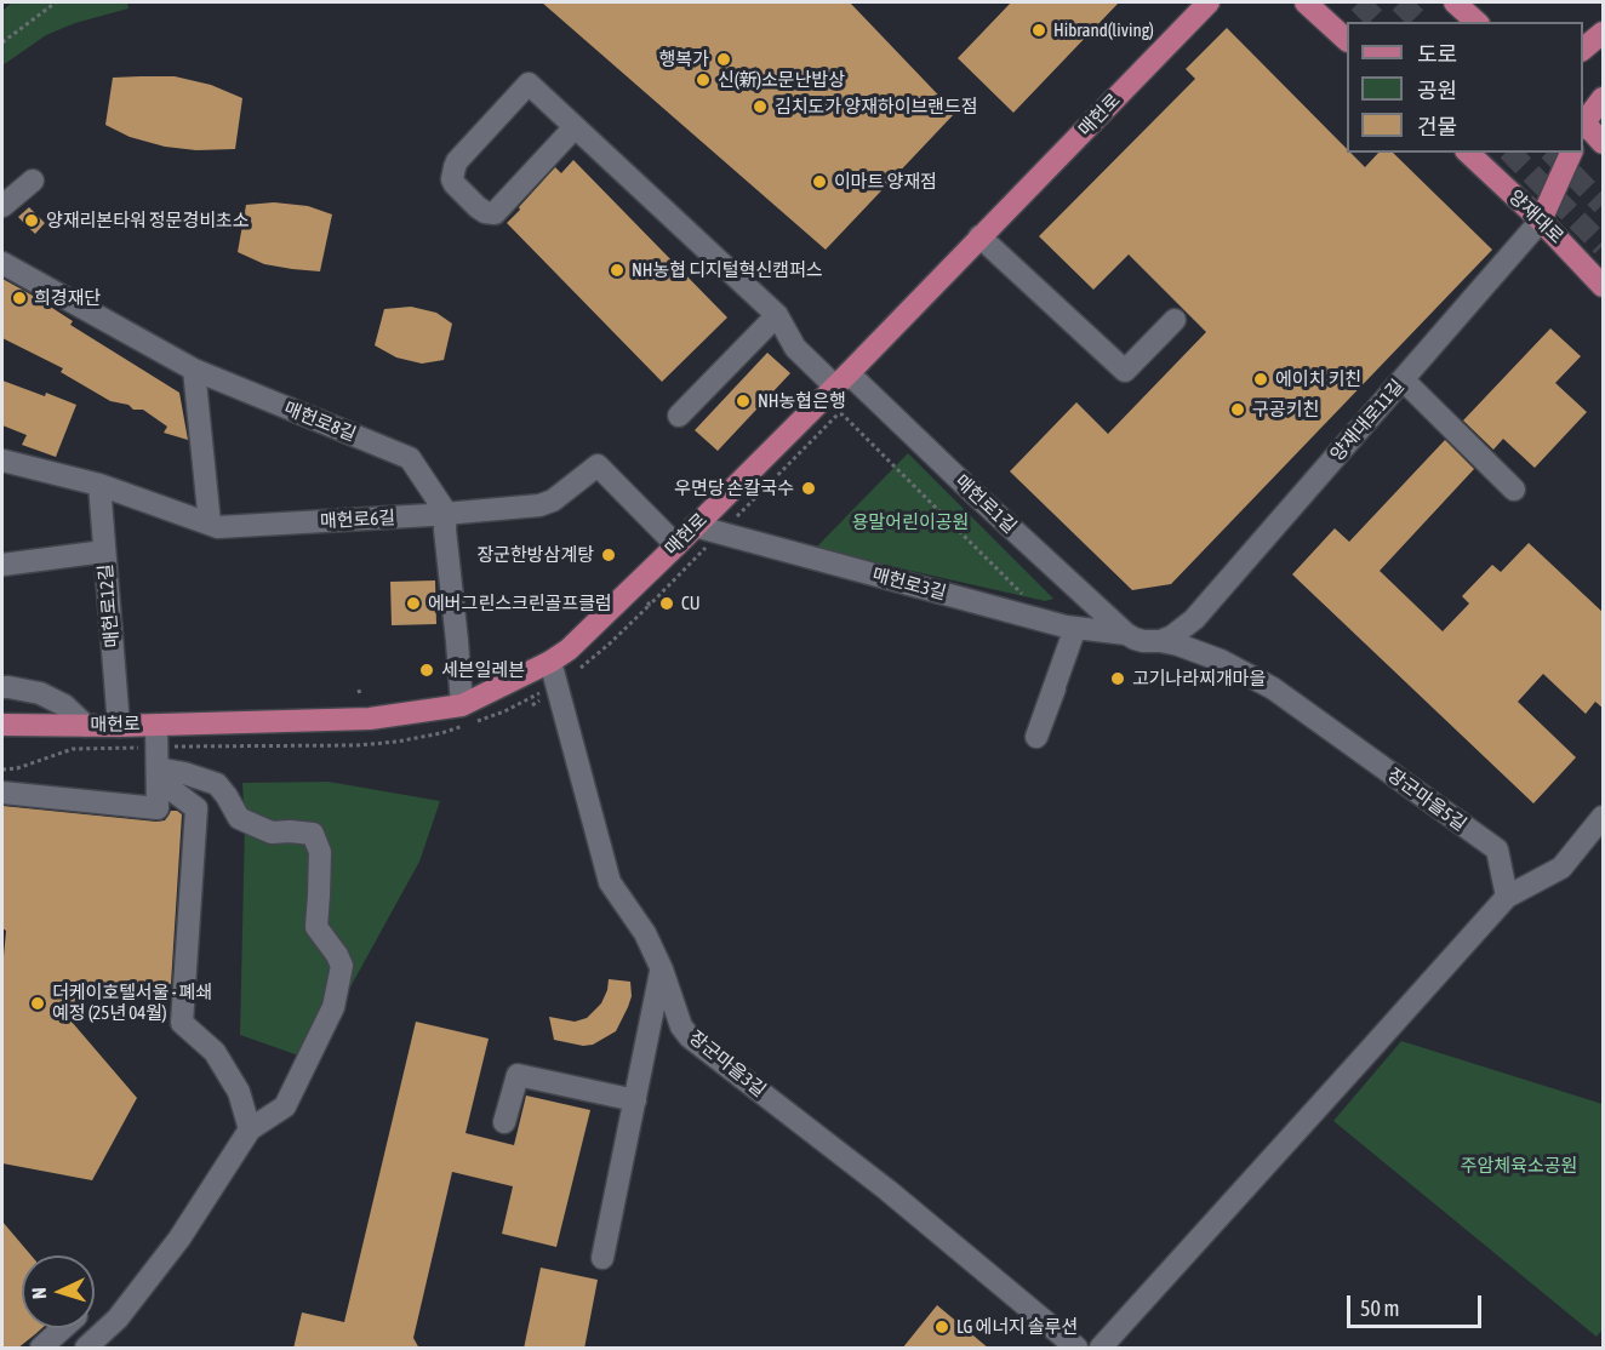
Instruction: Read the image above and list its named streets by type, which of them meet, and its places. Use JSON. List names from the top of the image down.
{
  "streets": {
    "main road": ["매헌로", "양재대로", "양재대로11길"],
    "street": [
      "매헌로8길",
      "매헌로1길",
      "매헌로6길",
      "매헌로3길",
      "매헌로12길",
      "장군마을5길",
      "장군마을3길"
    ]
  },
  "crossings": [
    ["매헌로", "매헌로1길"],
    ["매헌로", "매헌로6길"],
    ["매헌로", "매헌로3길"],
    ["매헌로", "매헌로12길"],
    ["매헌로", "장군마을3길"],
    ["양재대로", "양재대로11길"],
    ["양재대로11길", "장군마을5길"],
    ["매헌로8길", "매헌로6길"],
    ["매헌로1길", "매헌로3길"],
    ["매헌로6길", "매헌로12길"]
  ],
  "parks": ["용말어린이공원", "주암체육소공원"],
  "places": [
    "Hibrand(living)",
    "행복가",
    "신(新)소문난밥상",
    "김치도가 양재하이브랜드점",
    "이마트 양재점",
    "양재리본타워 정문경비초소",
    "NH농협 디지털혁신캠퍼스",
    "희경재단",
    "에이치 키친",
    "NH농협은행",
    "구공키친",
    "우면당 손칼국수",
    "장군한방삼계탕",
    "에버그린스크린골프클럼",
    "CU",
    "세븐일레븐",
    "고기나라찌개마을",
    "더케이호텔서울 - 폐쇄 예정 (25년 04월)",
    "LG 에너지 솔루션"
  ],
  "legend": ["도로", "공원", "건물"],
  "scale_bar": "50 m",
  "north": "left"
}
